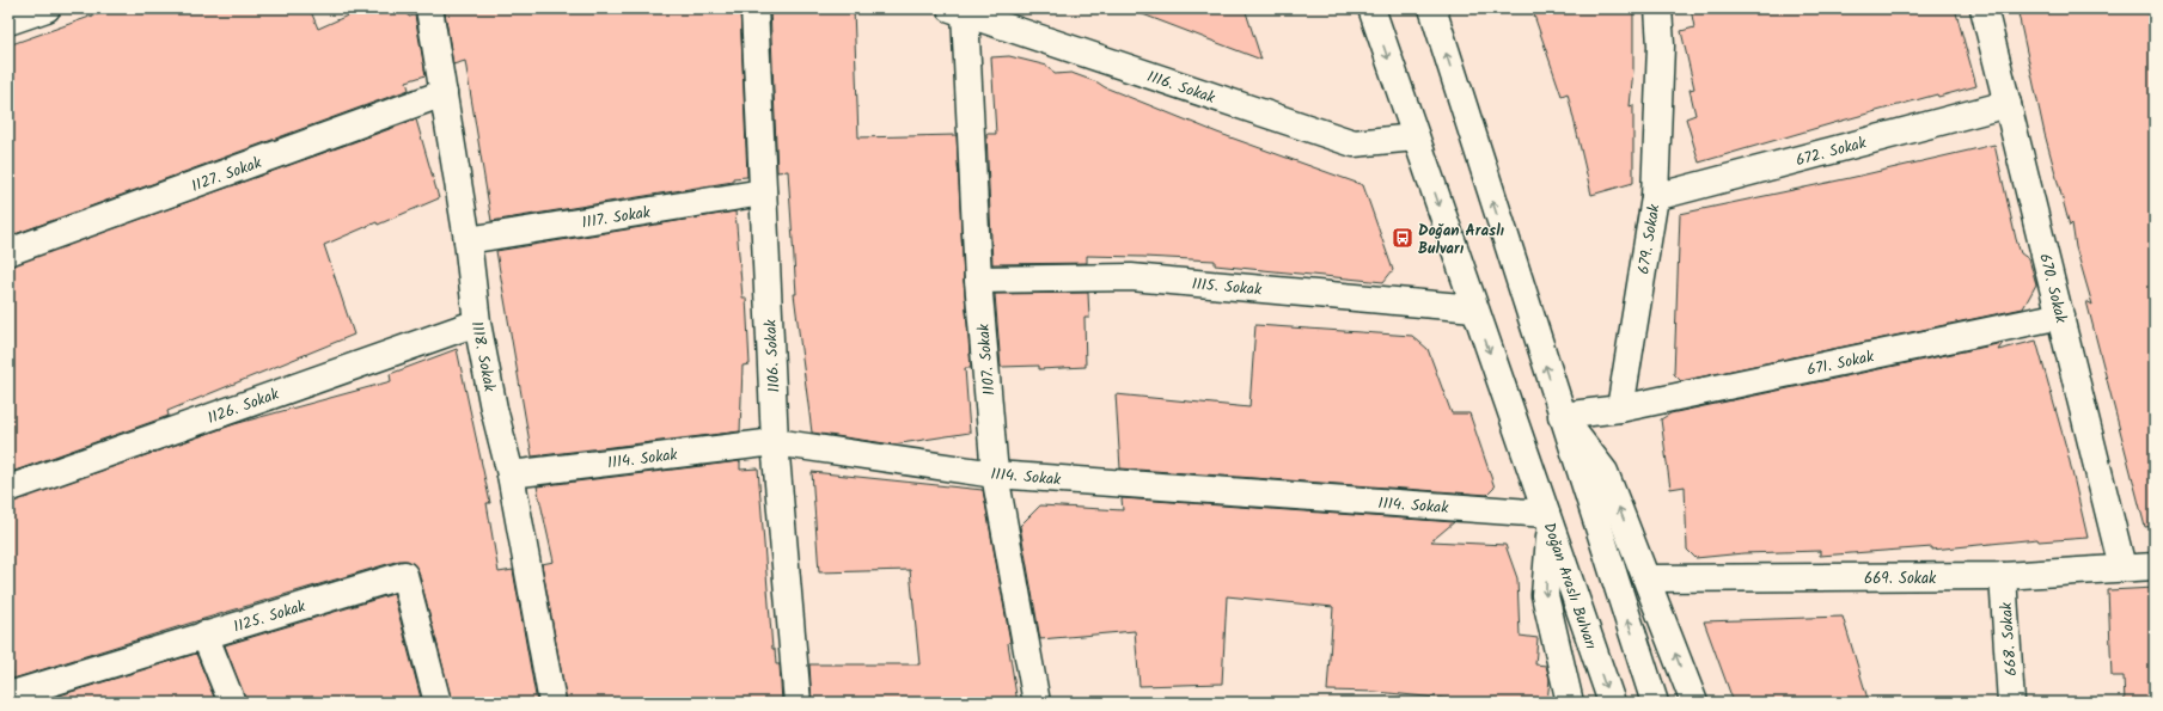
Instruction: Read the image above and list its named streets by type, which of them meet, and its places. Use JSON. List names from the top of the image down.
{
  "streets": {
    "street": [
      "1116. Sokak",
      "672. Sokak",
      "1127. Sokak",
      "1117. Sokak",
      "679. Sokak",
      "1115. Sokak",
      "670. Sokak",
      "1118. Sokak",
      "1106. Sokak",
      "1107. Sokak",
      "671. Sokak",
      "1126. Sokak",
      "1114. Sokak",
      "669. Sokak",
      "Doğan Araslı Bulvarı",
      "1125. Sokak",
      "668. Sokak"
    ]
  },
  "crossings": [
    ["1116. Sokak", "1107. Sokak"],
    ["1116. Sokak", "Doğan Araslı Bulvarı"],
    ["672. Sokak", "679. Sokak"],
    ["672. Sokak", "670. Sokak"],
    ["1127. Sokak", "1118. Sokak"],
    ["1117. Sokak", "1118. Sokak"],
    ["1117. Sokak", "1106. Sokak"],
    ["679. Sokak", "671. Sokak"],
    ["1115. Sokak", "1107. Sokak"],
    ["1115. Sokak", "Doğan Araslı Bulvarı"],
    ["670. Sokak", "671. Sokak"],
    ["670. Sokak", "669. Sokak"],
    ["1118. Sokak", "1126. Sokak"],
    ["1118. Sokak", "1114. Sokak"],
    ["1106. Sokak", "1114. Sokak"],
    ["1107. Sokak", "1114. Sokak"],
    ["1114. Sokak", "Doğan Araslı Bulvarı"],
    ["669. Sokak", "668. Sokak"]
  ],
  "places": {
    "bus stop": ["Doğan Araslı Bulvarı"]
  }
}
